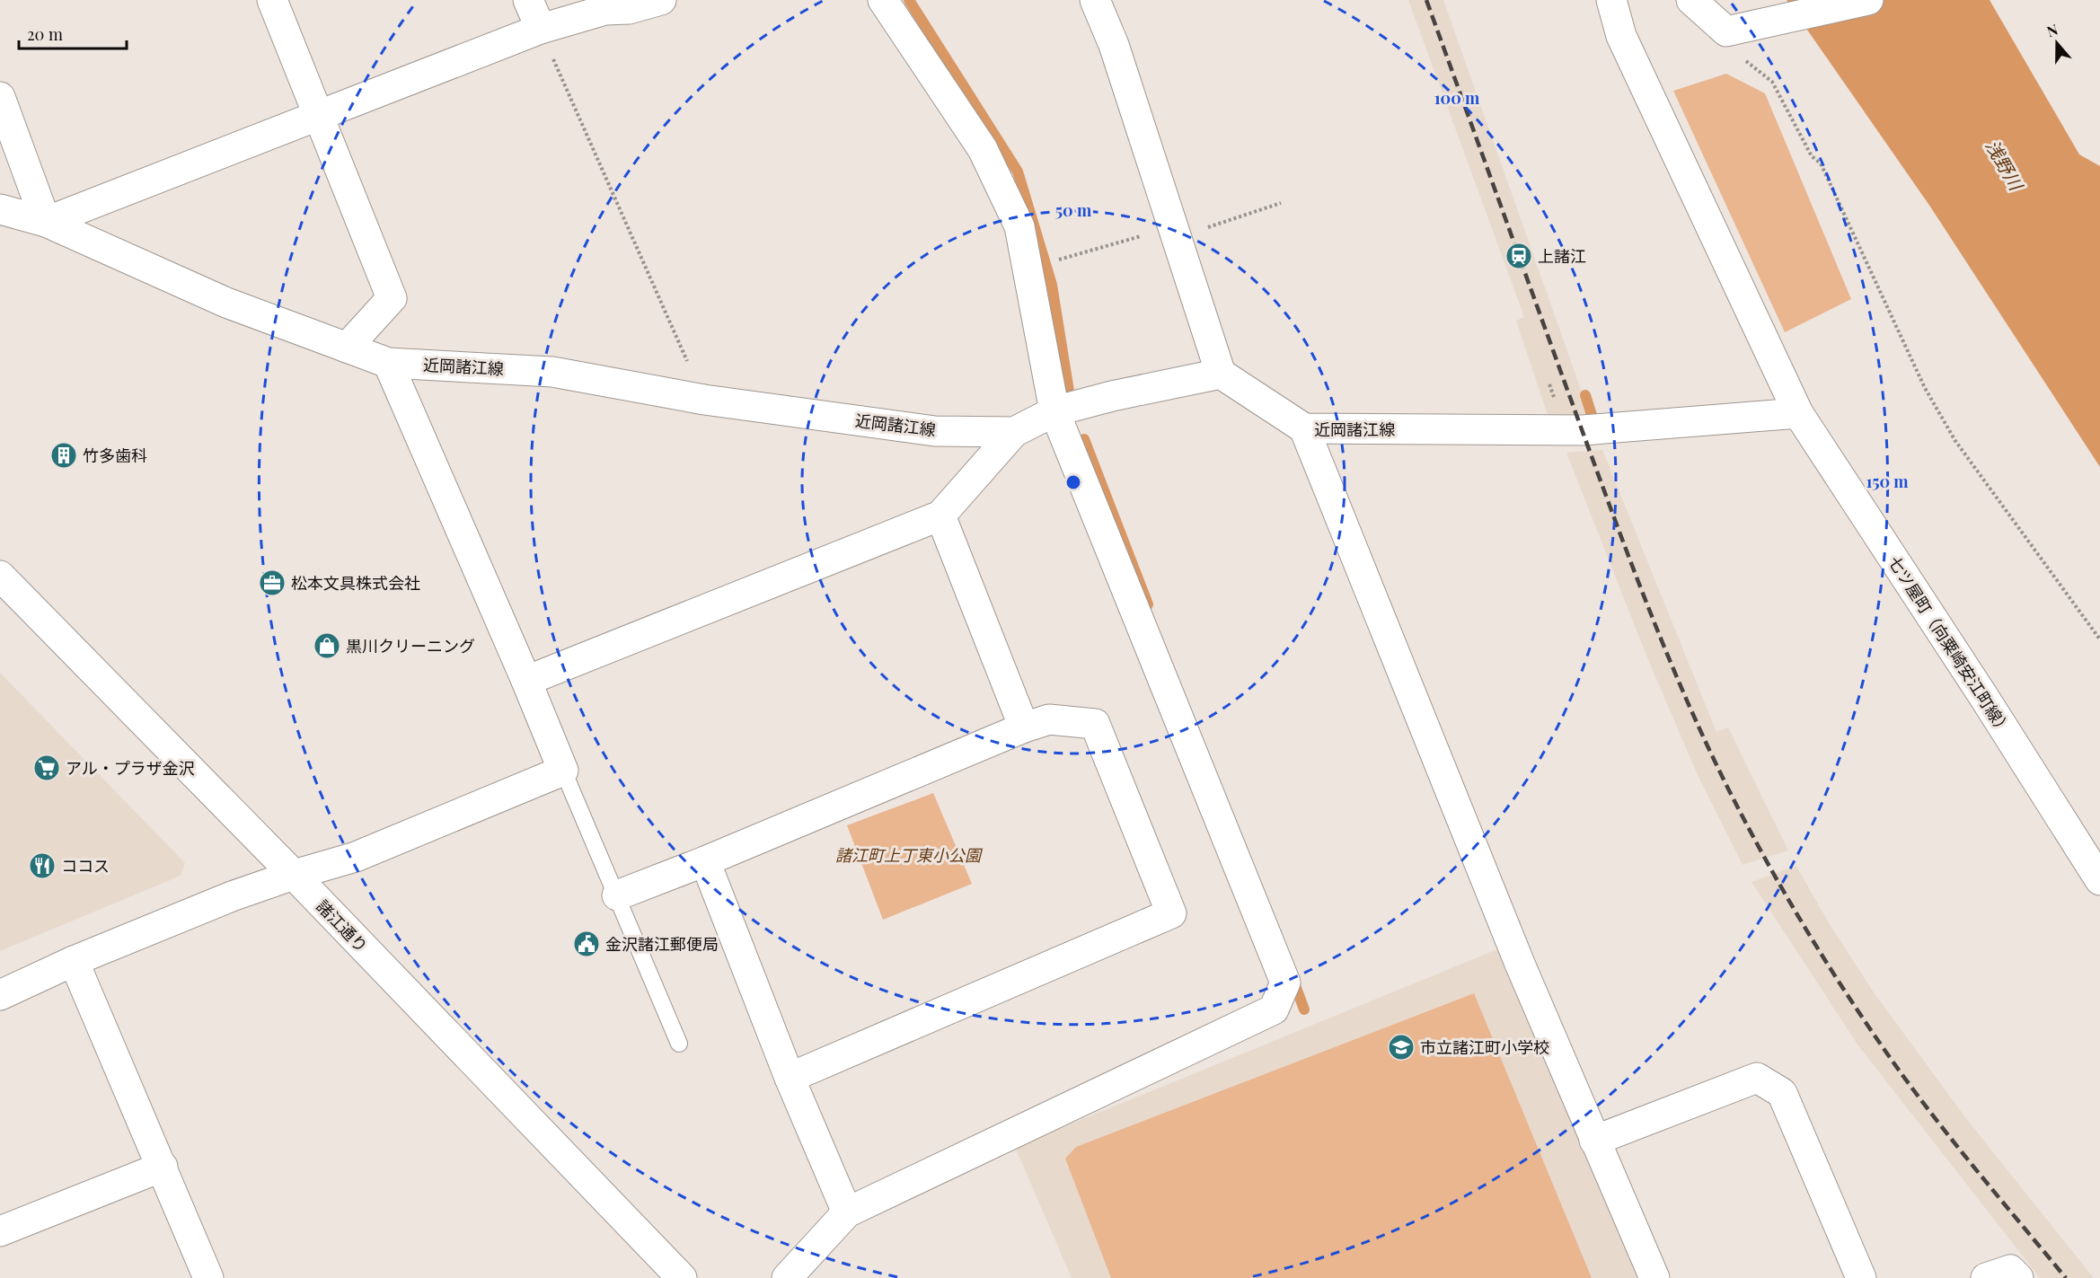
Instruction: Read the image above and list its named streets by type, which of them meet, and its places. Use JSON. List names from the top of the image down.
{
  "streets": {
    "street": ["近岡諸江線", "七ツ屋町（向粟崎安江町線）", "諸江通り"]
  },
  "crossings": [
    ["近岡諸江線", "七ツ屋町（向粟崎安江町線）"]
  ],
  "water": ["浅野川"],
  "parks": ["諸江町上丁東小公園"],
  "places": {
    "station": ["上諸江"],
    "building": ["竹多歯科"],
    "office": ["松本文具株式会社"],
    "shop": ["黒川クリーニング"],
    "supermarket": ["アル・プラザ金沢"],
    "restaurant": ["ココス"],
    "public building": ["金沢諸江郵便局"],
    "school or university": ["市立諸江町小学校"]
  },
  "scale_bar": "20 m",
  "north": "top",
  "rings": ["100 m", "50 m", "150 m"]
}
